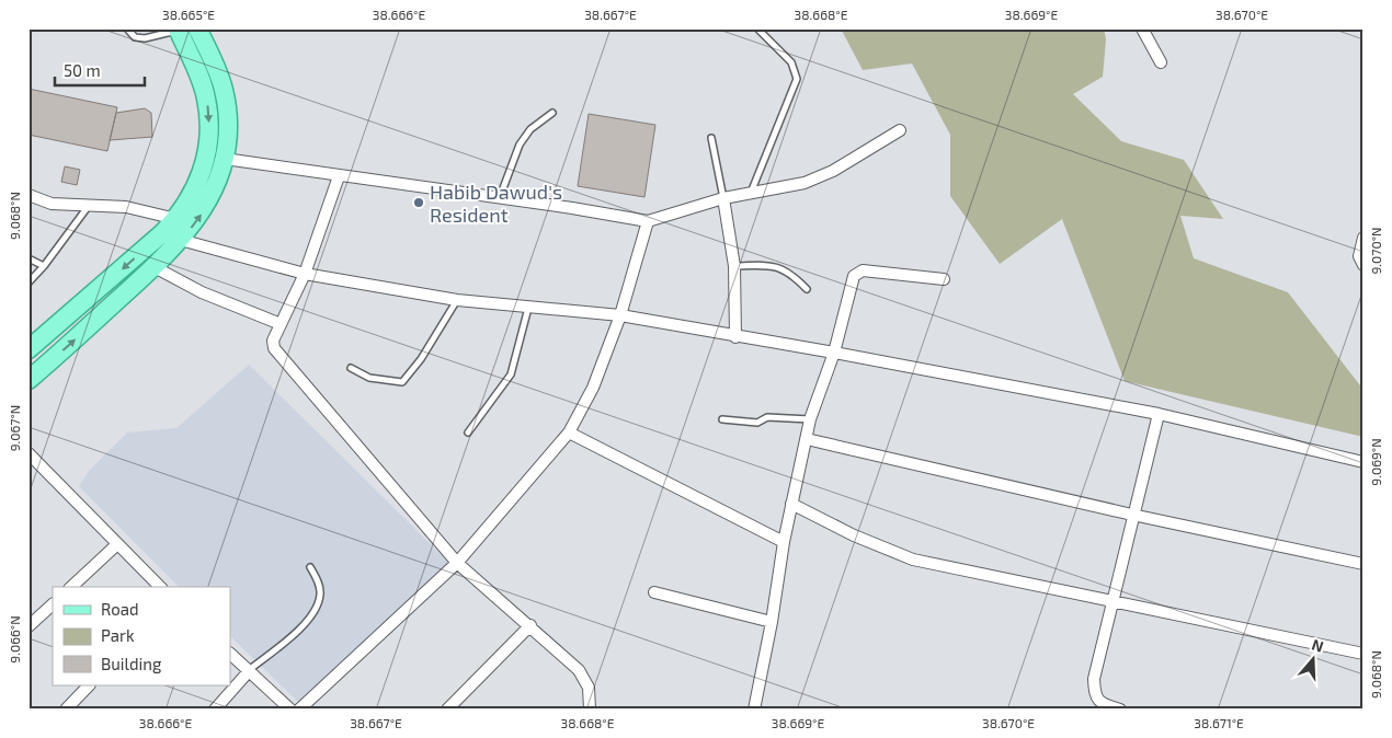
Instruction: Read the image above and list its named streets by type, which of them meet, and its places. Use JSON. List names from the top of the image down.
{
  "places": ["Habib Dawud's Resident"],
  "legend": ["Road", "Park", "Building"],
  "scale_bar": "50 m",
  "north": "top",
  "coordinates": [
    "38.665°E",
    "38.666°E",
    "38.667°E",
    "38.668°E",
    "38.669°E",
    "38.670°E",
    "9.068°N",
    "9.070°N",
    "9.067°N",
    "9.069°N",
    "9.066°N",
    "38.671°E"
  ]
}
